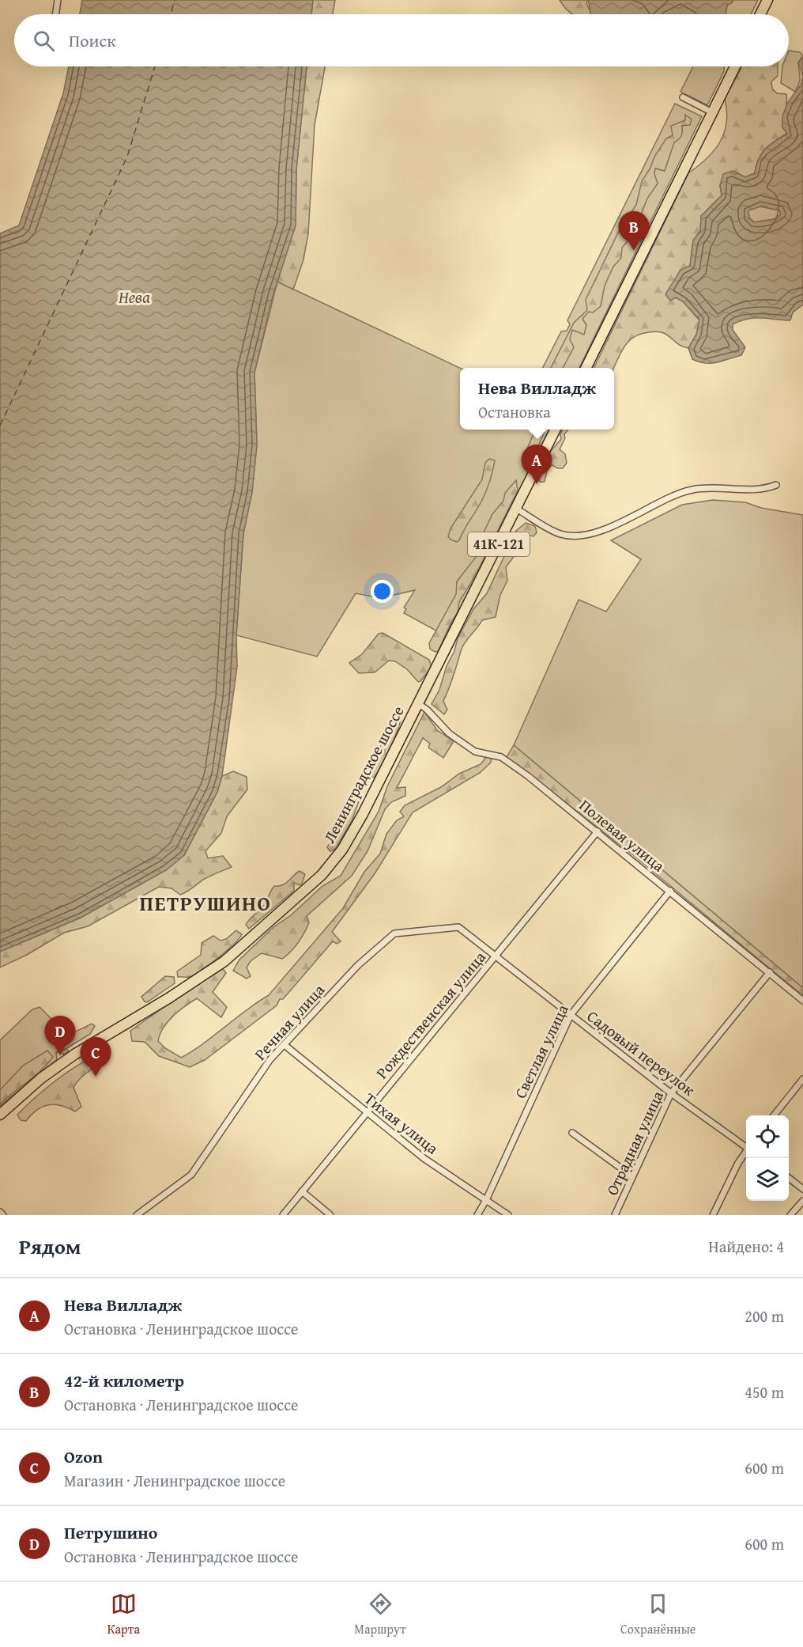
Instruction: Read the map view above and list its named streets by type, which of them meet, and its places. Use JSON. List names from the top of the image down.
{
  "streets": {
    "main road": ["41К-121", "Ленинградское шоссе"],
    "street": [
      "Полевая улица",
      "Рождественская улица",
      "Речная улица",
      "Светлая улица",
      "Садовый переулок",
      "Тихая улица",
      "Отрадная улица"
    ]
  },
  "crossings": [
    ["Ленинградское шоссе", "Полевая улица"],
    ["Полевая улица", "Рождественская улица"],
    ["Полевая улица", "Светлая улица"],
    ["Полевая улица", "Отрадная улица"],
    ["Рождественская улица", "Речная улица"],
    ["Рождественская улица", "Садовый переулок"],
    ["Рождественская улица", "Тихая улица"],
    ["Речная улица", "Садовый переулок"],
    ["Речная улица", "Тихая улица"],
    ["Светлая улица", "Садовый переулок"],
    ["Светлая улица", "Тихая улица"],
    ["Садовый переулок", "Отрадная улица"]
  ],
  "districts": ["ПЕТРУШИНО"],
  "water": ["Нева"],
  "page": {
    "search": "Поиск",
    "pins": [
      "B",
      "A",
      "D",
      "C"
    ],
    "popup": ["Нева Вилладж", "Остановка"],
    "heading": ["Рядом", "Найдено: 4"],
    "list": [
      {
        "mark": "A",
        "name": "Нева Вилладж",
        "note": "Остановка · Ленинградское шоссе",
        "value": "200 m"
      },
      {
        "mark": "B",
        "name": "42-й километр",
        "note": "Остановка · Ленинградское шоссе",
        "value": "450 m"
      },
      {
        "mark": "C",
        "name": "Ozon",
        "note": "Магазин · Ленинградское шоссе",
        "value": "600 m"
      },
      {
        "mark": "D",
        "name": "Петрушино",
        "note": "Остановка · Ленинградское шоссе",
        "value": "600 m"
      }
    ],
    "nav": ["Карта", "Маршрут", "Сохранённые"]
  }
}
